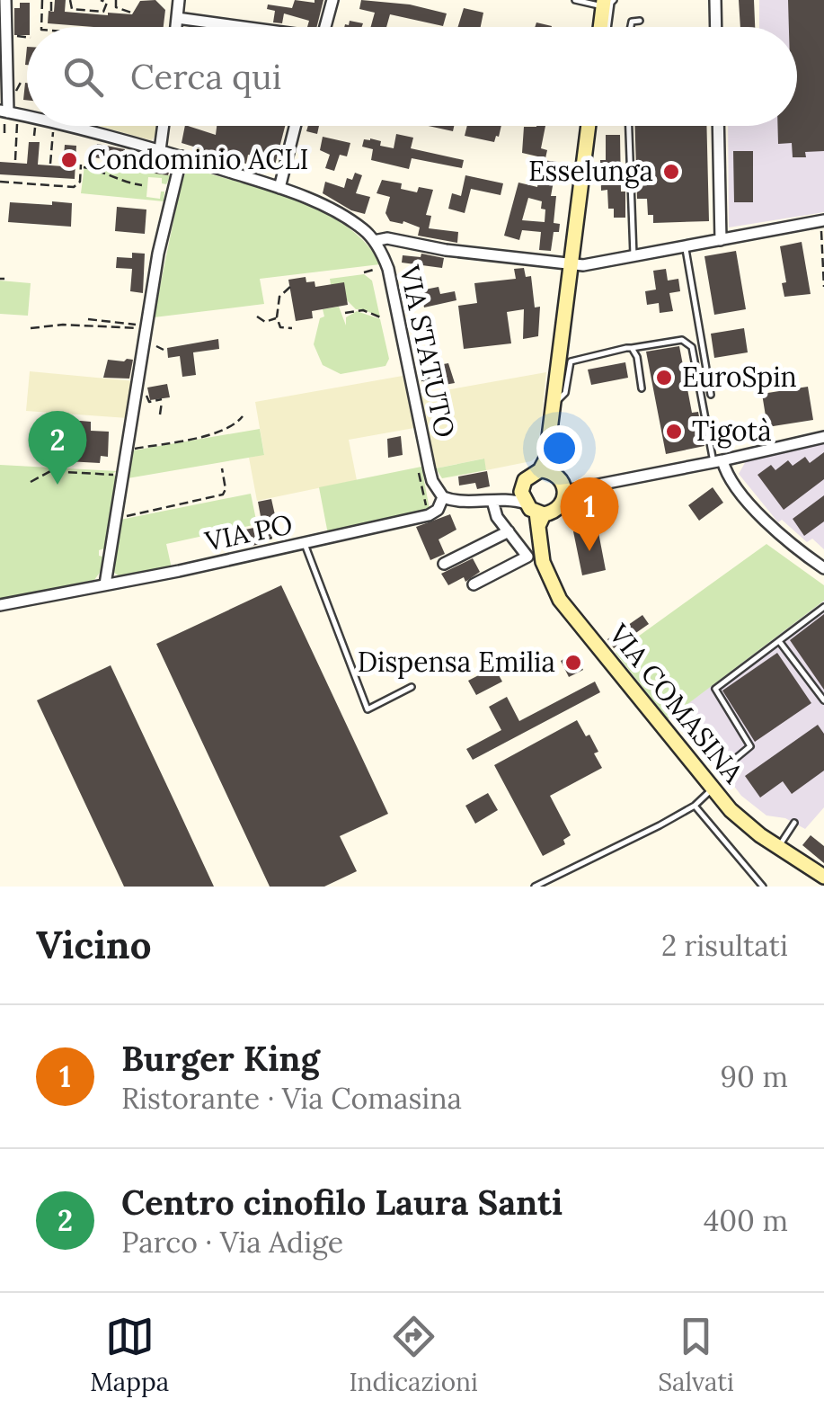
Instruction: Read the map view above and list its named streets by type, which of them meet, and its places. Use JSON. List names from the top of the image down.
{
  "streets": {
    "main road": ["VIA COMASINA"],
    "street": ["VIA STATUTO", "VIA PO"]
  },
  "crossings": [
    ["VIA STATUTO", "VIA PO"]
  ],
  "places": [
    "Condominio ACLI",
    "Esselunga",
    "EuroSpin",
    "Tigotà",
    "Dispensa Emilia"
  ],
  "page": {
    "search": "Cerca qui",
    "pins": ["2", "1"],
    "heading": ["Vicino", "2 risultati"],
    "list": [
      {
        "mark": "1",
        "name": "Burger King",
        "note": "Ristorante · Via Comasina",
        "value": "90 m"
      },
      {
        "mark": "2",
        "name": "Centro cinofilo Laura Santi",
        "note": "Parco · Via Adige",
        "value": "400 m"
      }
    ],
    "nav": ["Mappa", "Indicazioni", "Salvati"]
  }
}
